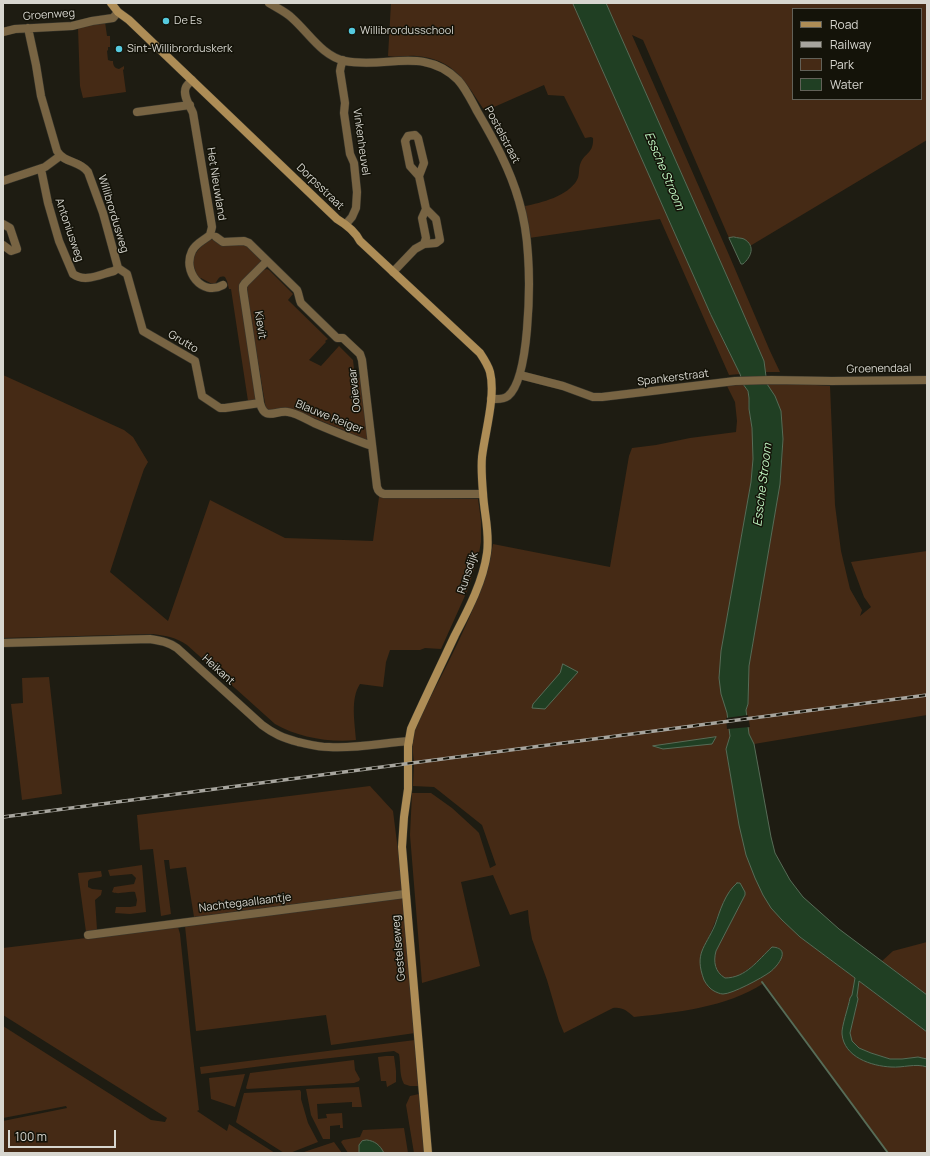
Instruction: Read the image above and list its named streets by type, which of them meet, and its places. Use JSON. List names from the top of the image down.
{
  "streets": {
    "street": [
      "Groenweg",
      "Postelstraat",
      "Vinkenheuvel",
      "Het Nieuwland",
      "Dorpsstraat",
      "Willibrordusweg",
      "Antoniusweg",
      "Kievit",
      "Grutto",
      "Groenendaal",
      "Spankerstraat",
      "Ooievaar",
      "Blauwe Reiger",
      "Runsdijk",
      "Heikant",
      "Nachtegaallaantje",
      "Gestelseweg"
    ]
  },
  "crossings": [
    ["Groenweg", "Dorpsstraat"],
    ["Postelstraat", "Vinkenheuvel"],
    ["Postelstraat", "Dorpsstraat"],
    ["Postelstraat", "Spankerstraat"],
    ["Postelstraat", "Runsdijk"],
    ["Vinkenheuvel", "Dorpsstraat"],
    ["Het Nieuwland", "Dorpsstraat"],
    ["Dorpsstraat", "Runsdijk"],
    ["Willibrordusweg", "Antoniusweg"],
    ["Willibrordusweg", "Grutto"],
    ["Kievit", "Grutto"],
    ["Kievit", "Ooievaar"],
    ["Kievit", "Blauwe Reiger"],
    ["Grutto", "Blauwe Reiger"],
    ["Groenendaal", "Spankerstraat"],
    ["Ooievaar", "Blauwe Reiger"],
    ["Ooievaar", "Runsdijk"],
    ["Runsdijk", "Heikant"],
    ["Runsdijk", "Gestelseweg"],
    ["Heikant", "Gestelseweg"],
    ["Nachtegaallaantje", "Gestelseweg"]
  ],
  "water": ["Essche Stroom"],
  "places": ["De Es", "Willibrordusschool", "Sint-Willibrorduskerk"],
  "legend": [
    "Road",
    "Railway",
    "Park",
    "Water"
  ],
  "scale_bar": "100 m"
}
